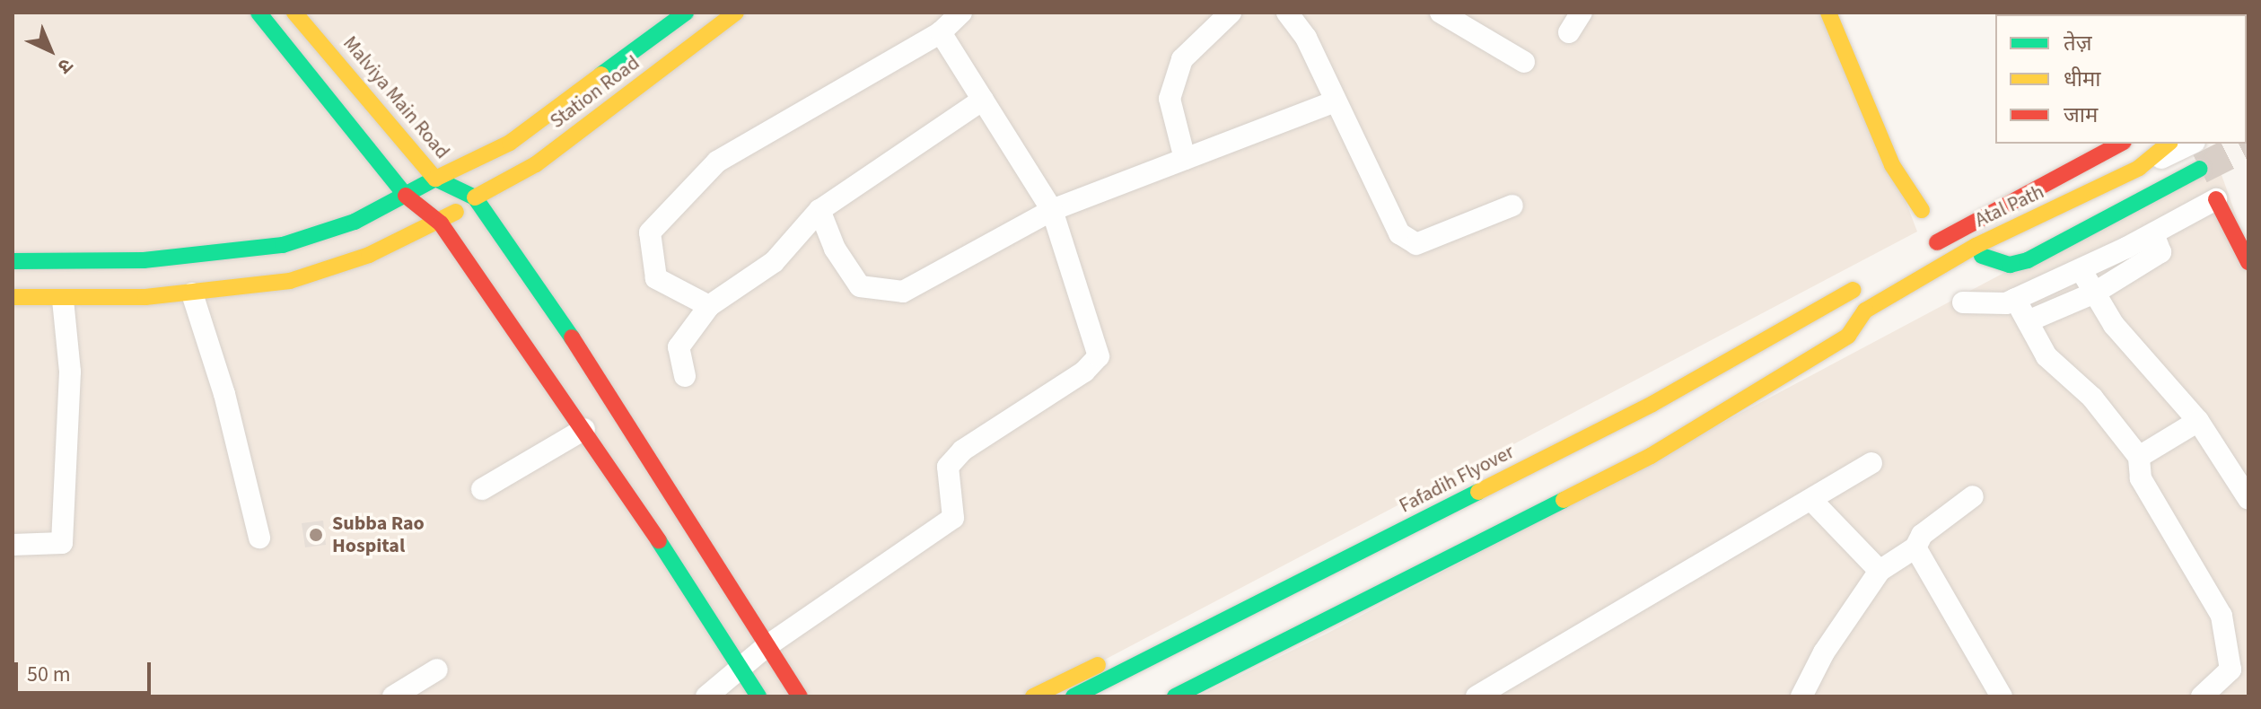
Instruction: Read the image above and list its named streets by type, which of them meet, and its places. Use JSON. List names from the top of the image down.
{
  "streets": {
    "main road": [
      "Station Road",
      "Malviya Main Road",
      "Atal Path",
      "Fafadih Flyover"
    ]
  },
  "crossings": [
    ["Station Road", "Malviya Main Road"]
  ],
  "places": ["Subba Rao Hospital"],
  "legend": ["तेज़", "धीमा", "जाम"],
  "scale_bar": "50 m",
  "north": "bottom right"
}
